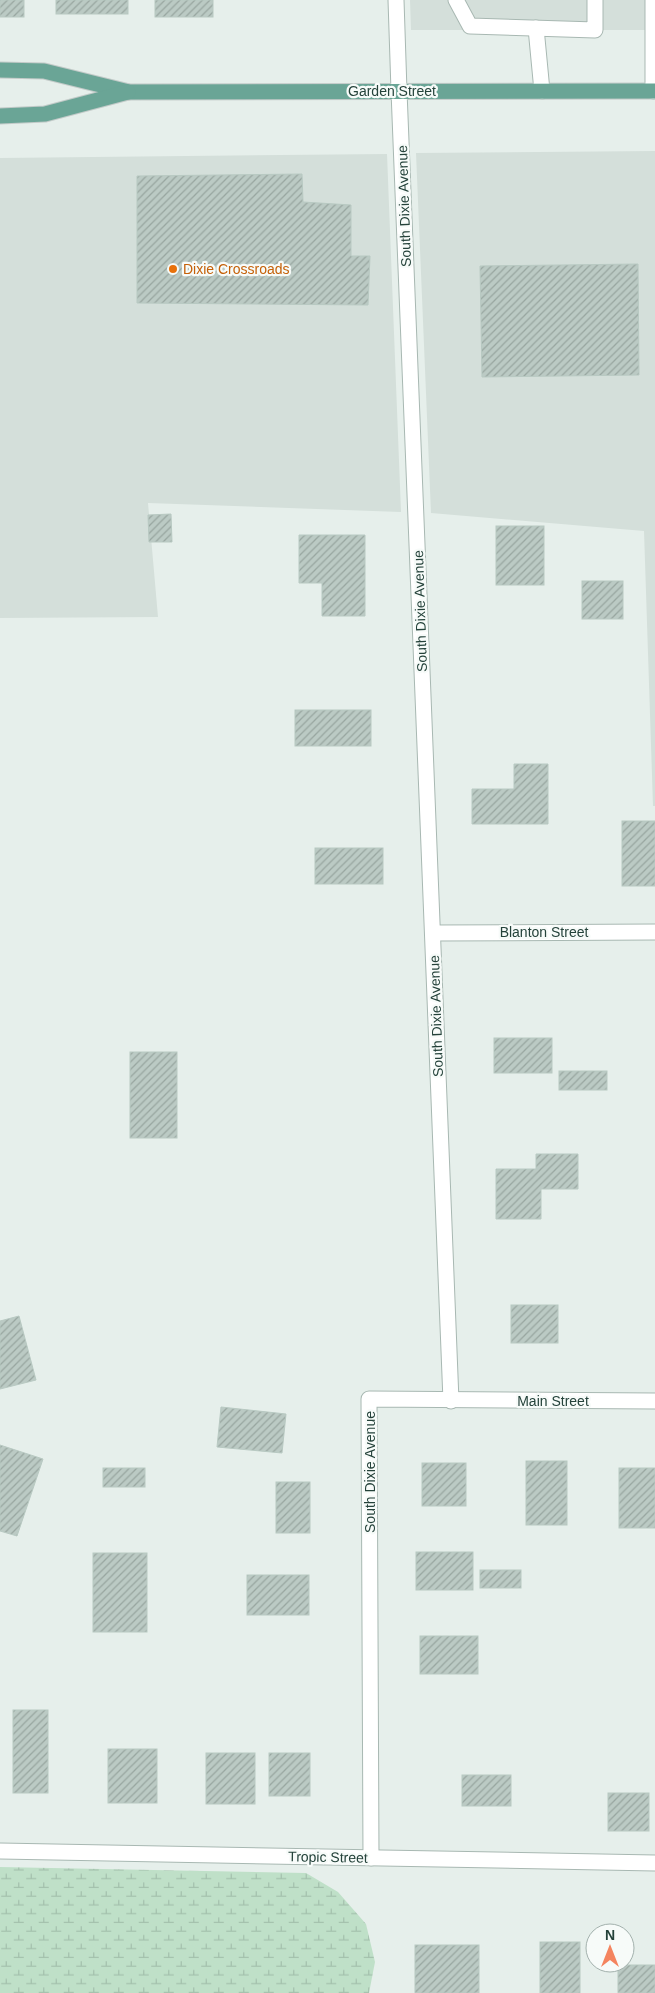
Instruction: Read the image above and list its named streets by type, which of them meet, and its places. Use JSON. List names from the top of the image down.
{
  "streets": {
    "main road": ["Garden Street"],
    "street": [
      "South Dixie Avenue",
      "Blanton Street",
      "Main Street",
      "Tropic Street"
    ]
  },
  "crossings": [
    ["Garden Street", "South Dixie Avenue"],
    ["South Dixie Avenue", "Blanton Street"],
    ["South Dixie Avenue", "Main Street"],
    ["South Dixie Avenue", "Tropic Street"]
  ],
  "places": ["Dixie Crossroads"],
  "north": "top"
}
